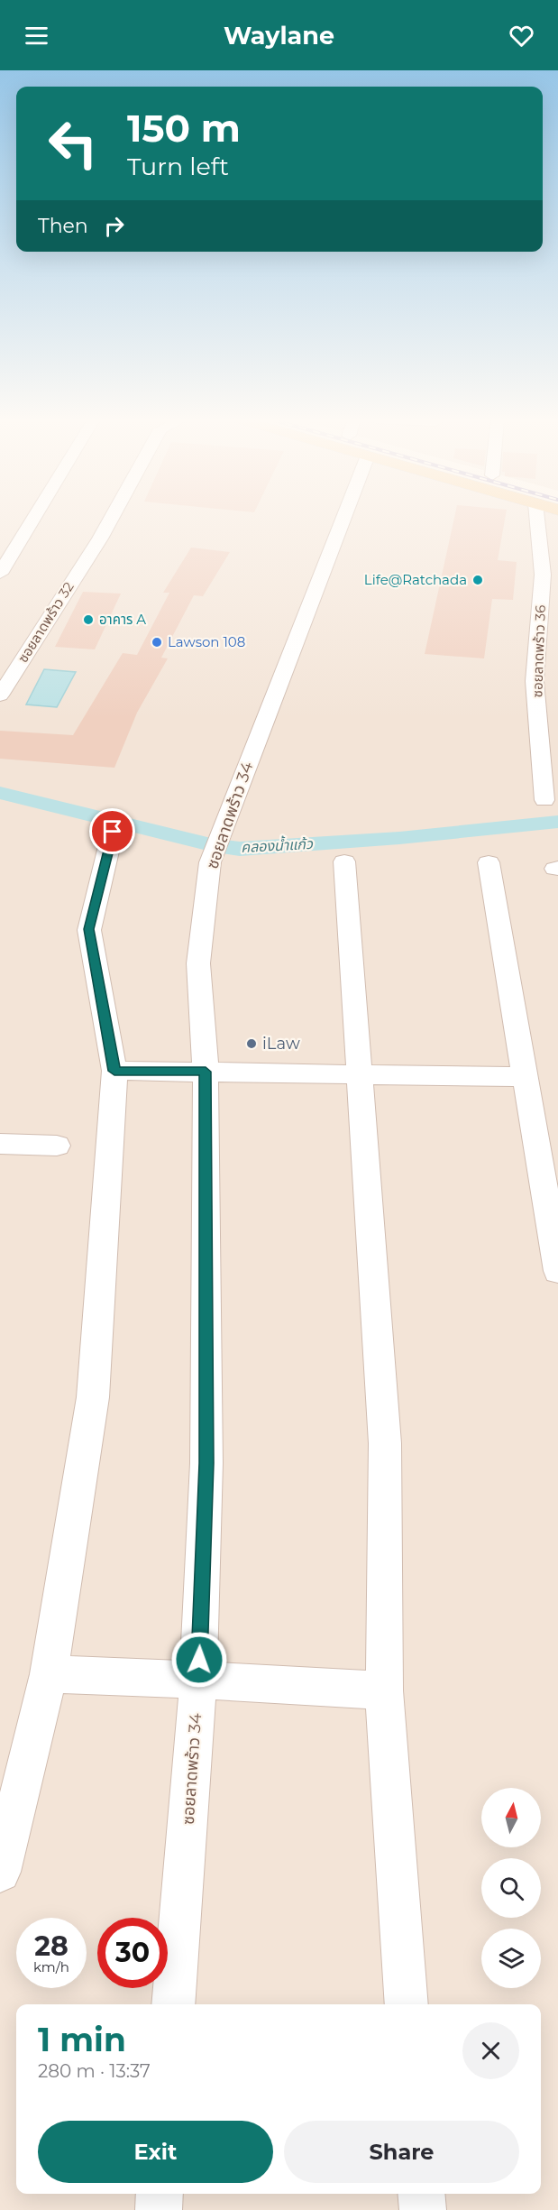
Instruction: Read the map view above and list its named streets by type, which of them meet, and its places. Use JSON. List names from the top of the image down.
{
  "streets": {
    "street": ["ซอยลาดพร้าว 32", "ซอยลาดพร้าว 36", "ซอยลาดพร้าว 34"]
  },
  "water": ["คลองน้ำแก้ว"],
  "places": [
    "Life@Ratchada",
    "อาคาร A",
    "Lawson 108",
    "iLaw"
  ],
  "north": "top",
  "page": {
    "header": "Waylane",
    "turn": ["150 m", "Turn left"],
    "then": "Then",
    "speed": "28 km/h",
    "limit": "30",
    "heading": ["1 min", "280 m · 13:37"],
    "buttons": ["Exit", "Share"]
  }
}
